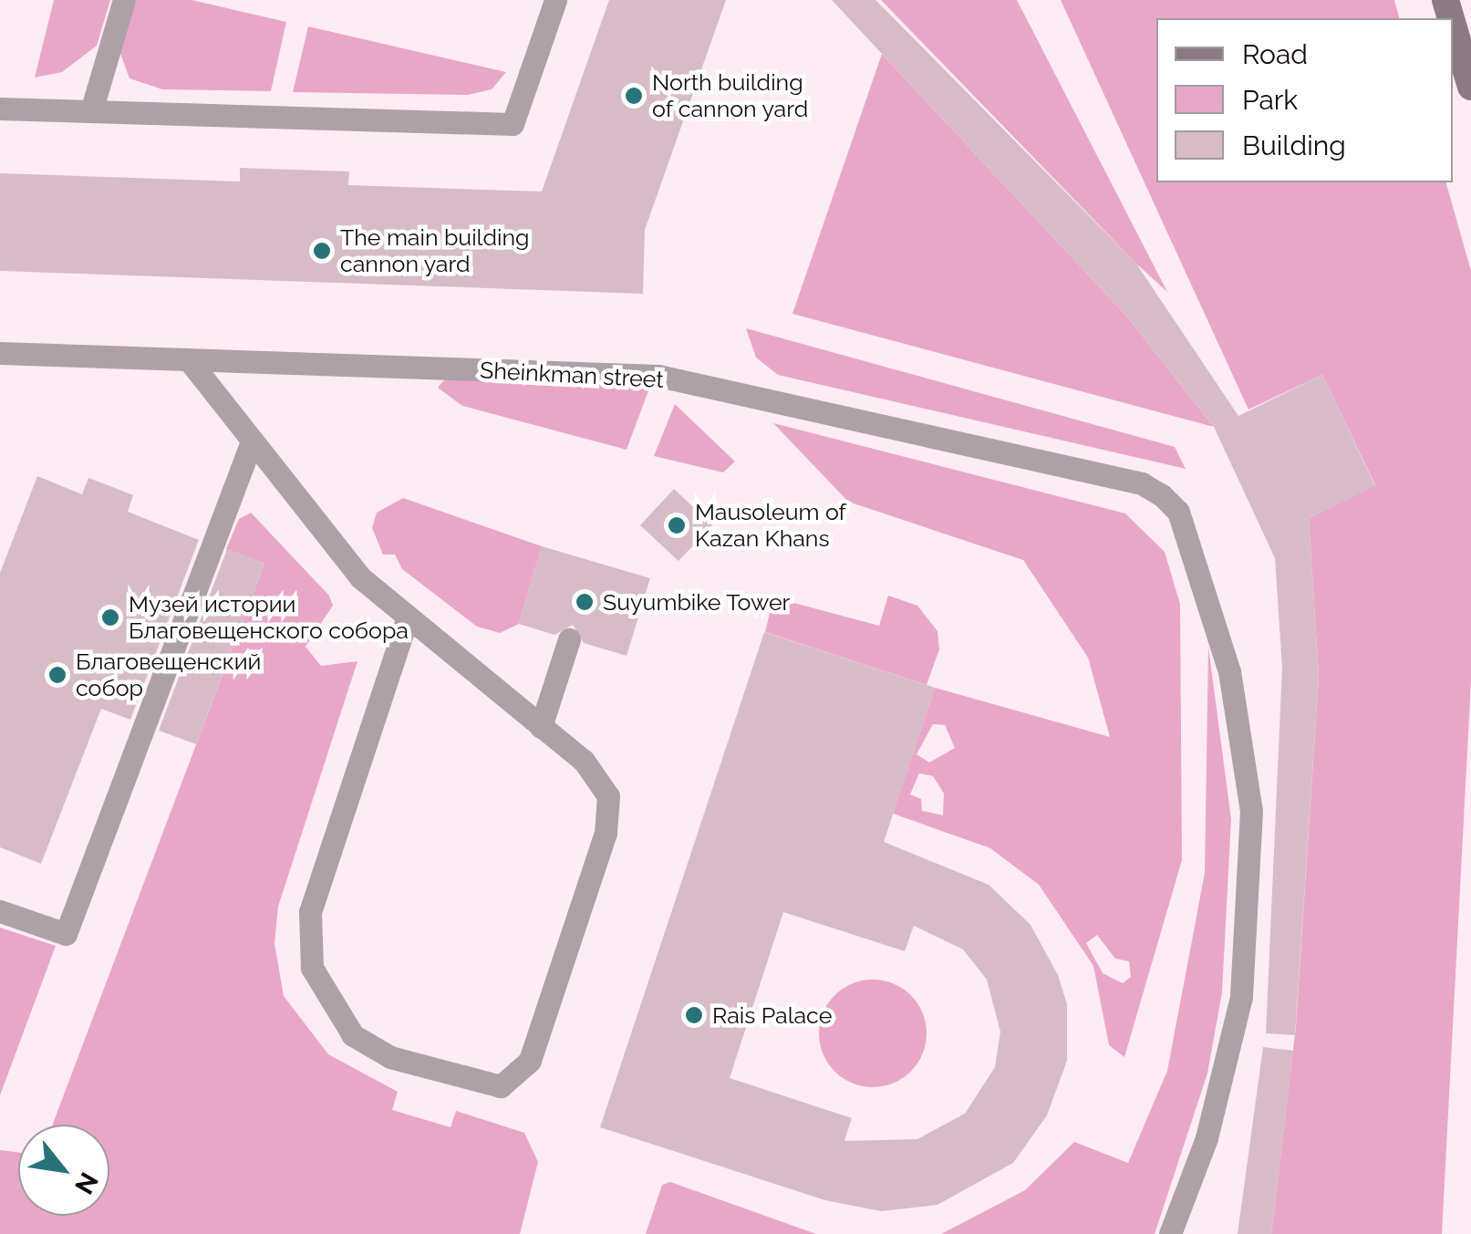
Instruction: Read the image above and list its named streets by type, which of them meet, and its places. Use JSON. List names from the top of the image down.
{
  "streets": {
    "lane": ["Sheinkman street"]
  },
  "places": [
    "North building of cannon yard",
    "The main building cannon yard",
    "Mausoleum of Kazan Khans",
    "Suyumbike Tower",
    "Музей истории Благовещенского собора",
    "Благовещенский собор",
    "Rais Palace"
  ],
  "legend": ["Road", "Park", "Building"],
  "north": "bottom right"
}
